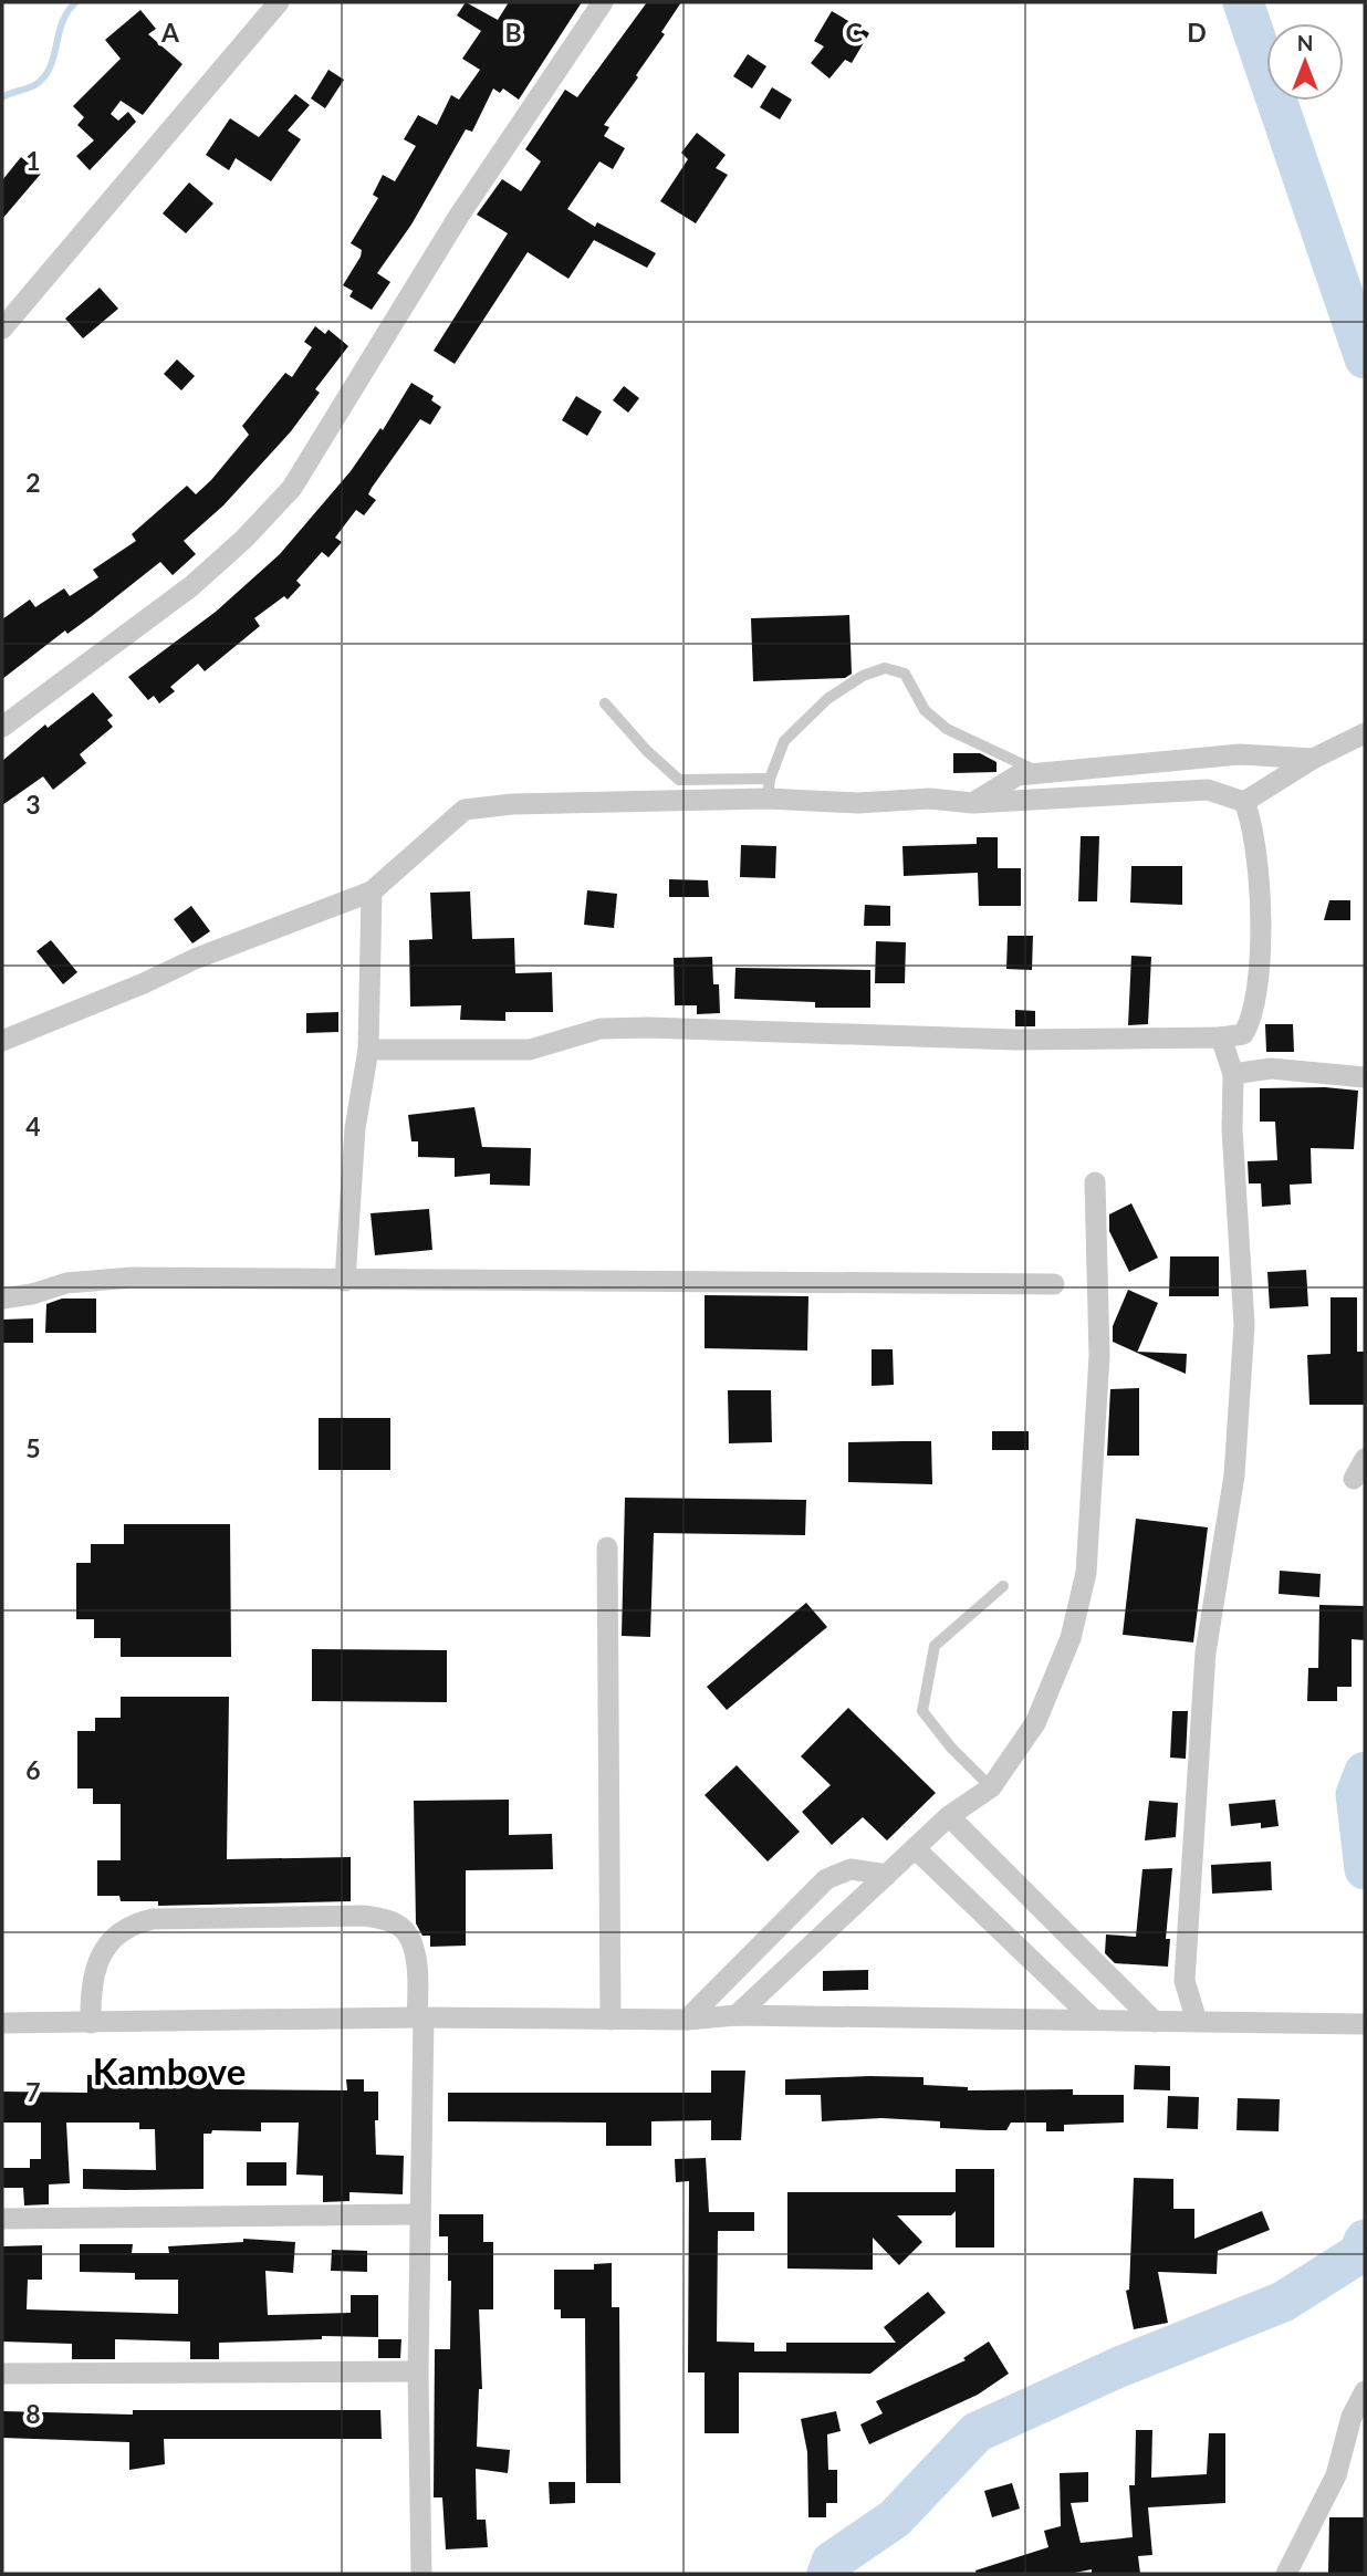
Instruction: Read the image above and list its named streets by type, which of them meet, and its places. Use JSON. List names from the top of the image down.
{
  "districts": ["Kambove"],
  "north": "top",
  "grid": {
    "columns": [
      "A",
      "B",
      "C",
      "D"
    ],
    "rows": [
      "1",
      "2",
      "3",
      "4",
      "5",
      "6",
      "7",
      "8"
    ]
  }
}
